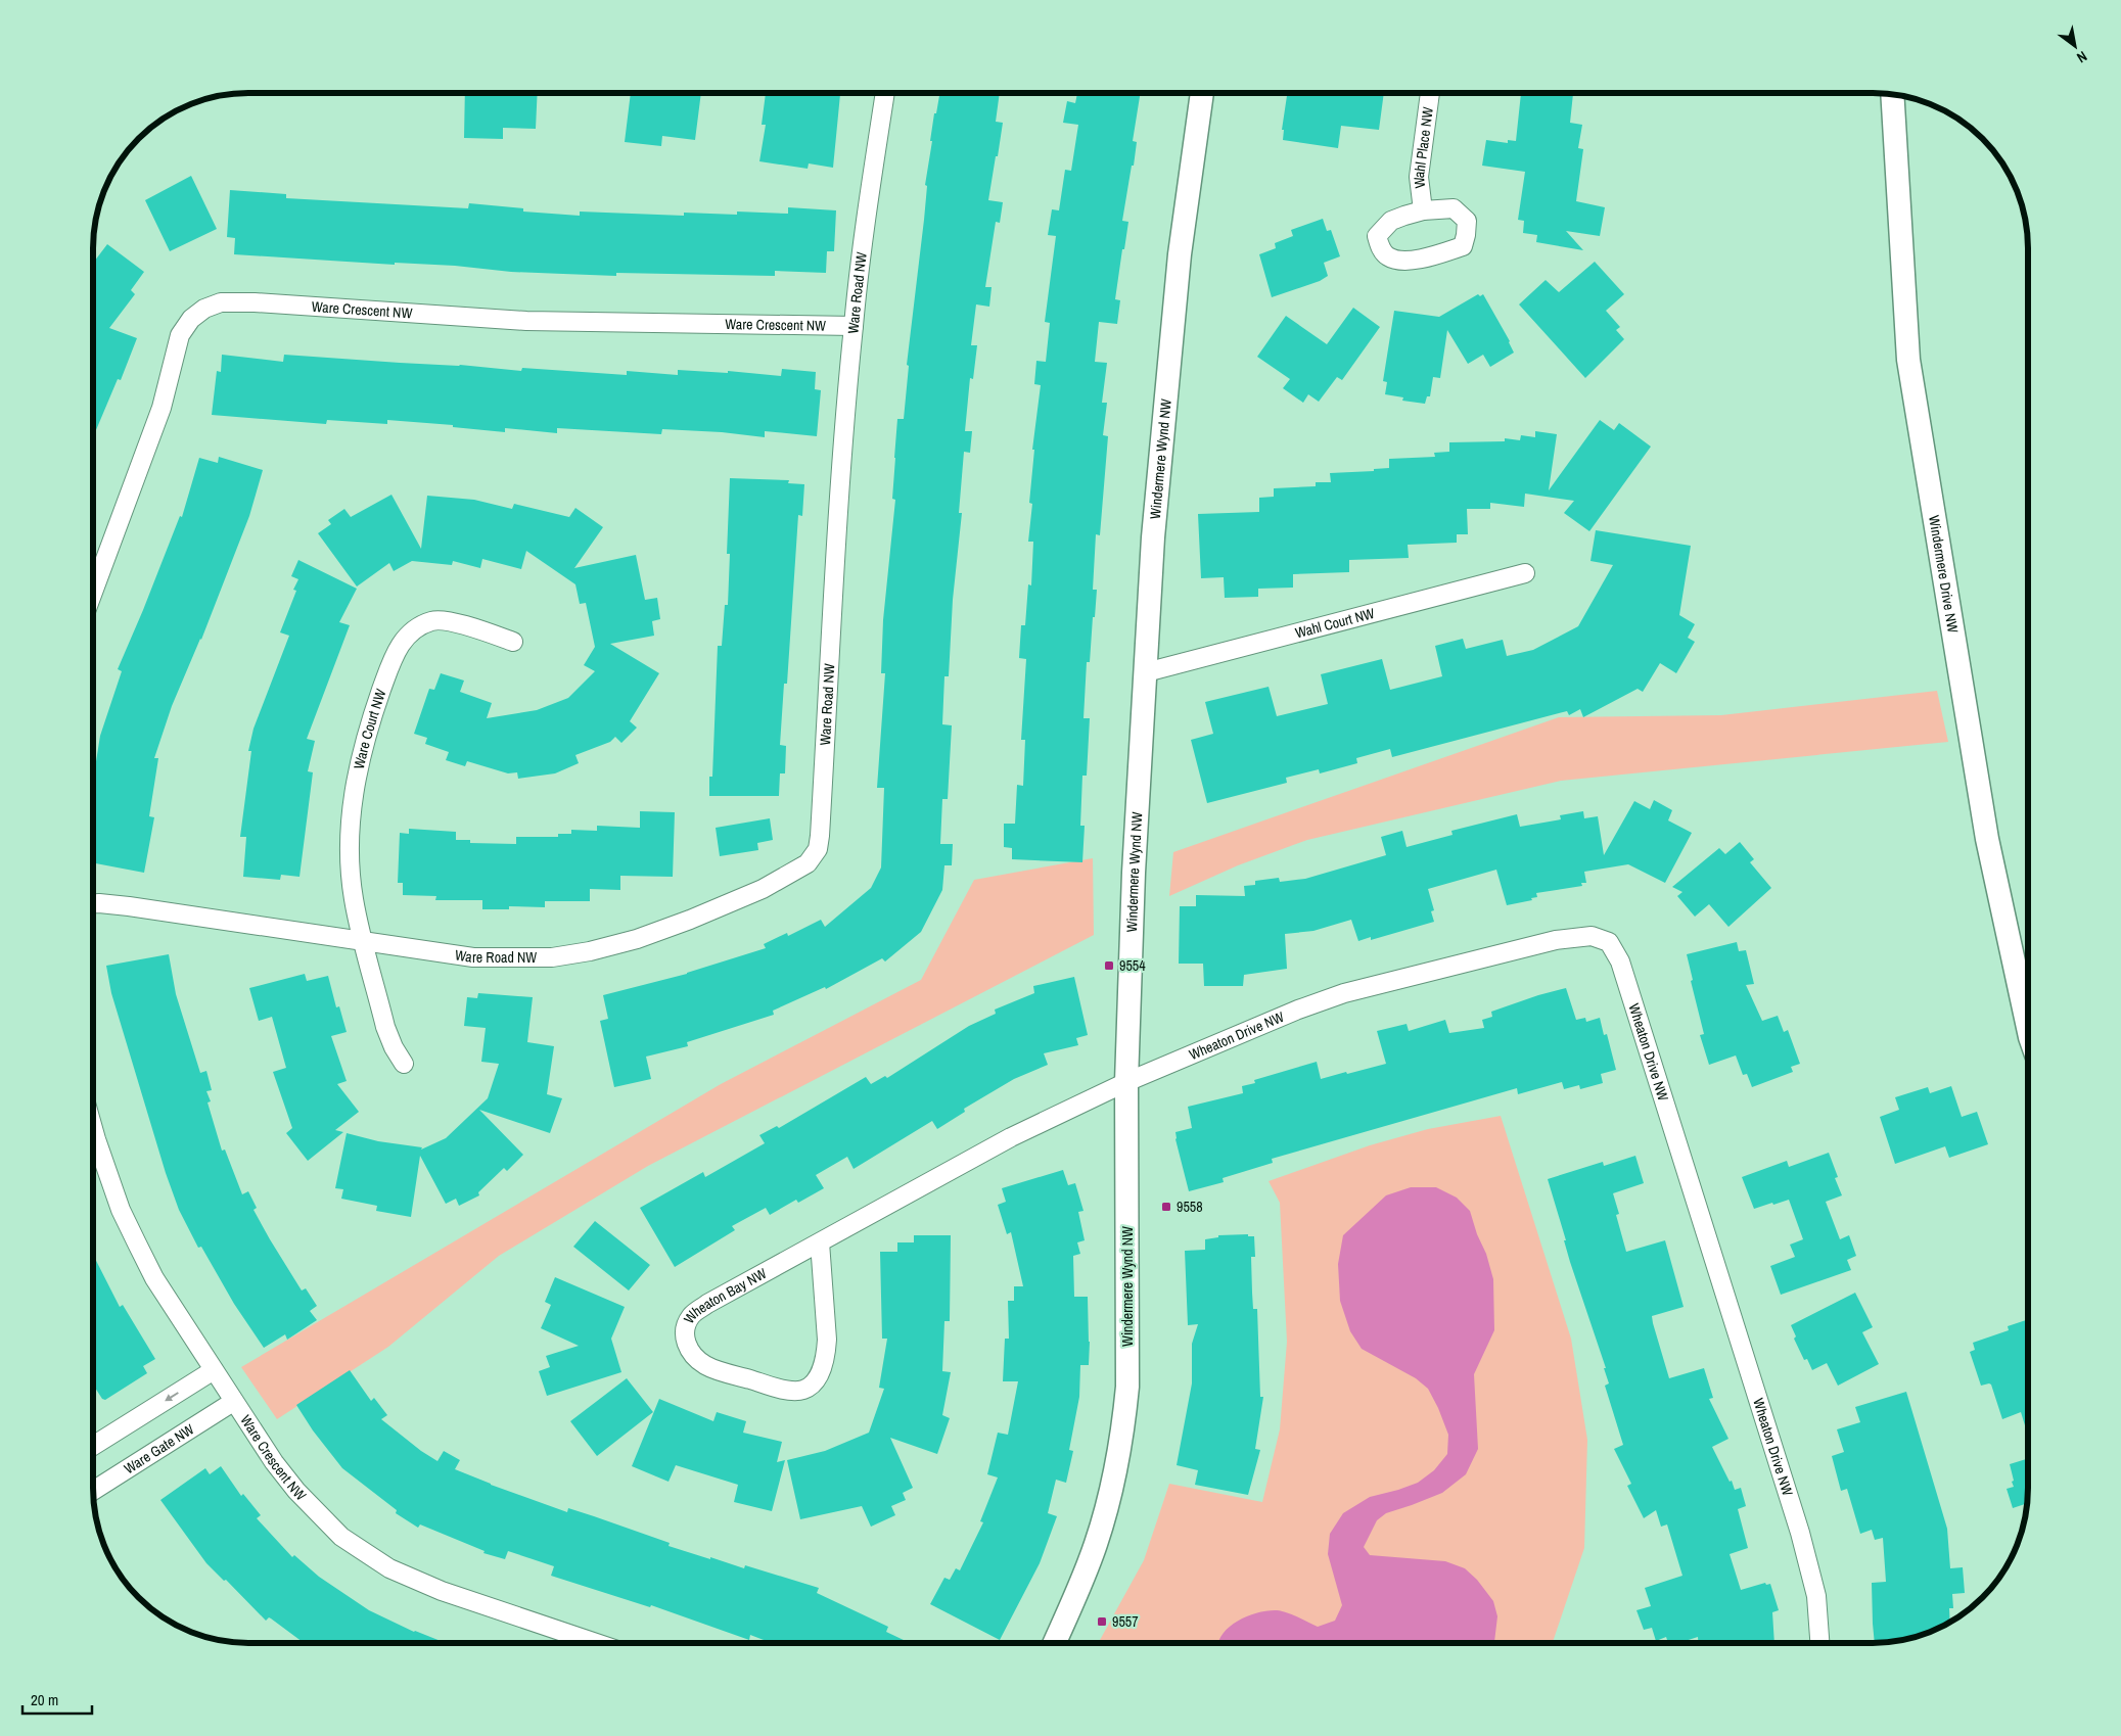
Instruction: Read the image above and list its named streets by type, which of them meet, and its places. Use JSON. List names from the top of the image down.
{
  "streets": {
    "street": [
      "Wahl Place NW",
      "Ware Road NW",
      "Ware Crescent NW",
      "Windermere Wynd NW",
      "Windermere Drive NW",
      "Wahl Court NW",
      "Ware Court NW",
      "Wheaton Drive NW",
      "Wheaton Bay NW",
      "Ware Gate NW"
    ]
  },
  "crossings": [
    ["Ware Road NW", "Ware Crescent NW"],
    ["Ware Road NW", "Ware Court NW"],
    ["Ware Crescent NW", "Ware Gate NW"],
    ["Windermere Wynd NW", "Wahl Court NW"],
    ["Windermere Wynd NW", "Wheaton Drive NW"],
    ["Windermere Wynd NW", "Wheaton Bay NW"],
    ["Wheaton Drive NW", "Wheaton Bay NW"]
  ],
  "places": {
    "transit": ["9554", "9558", "9557"]
  },
  "scale_bar": "20 m",
  "north": "bottom right"
}
